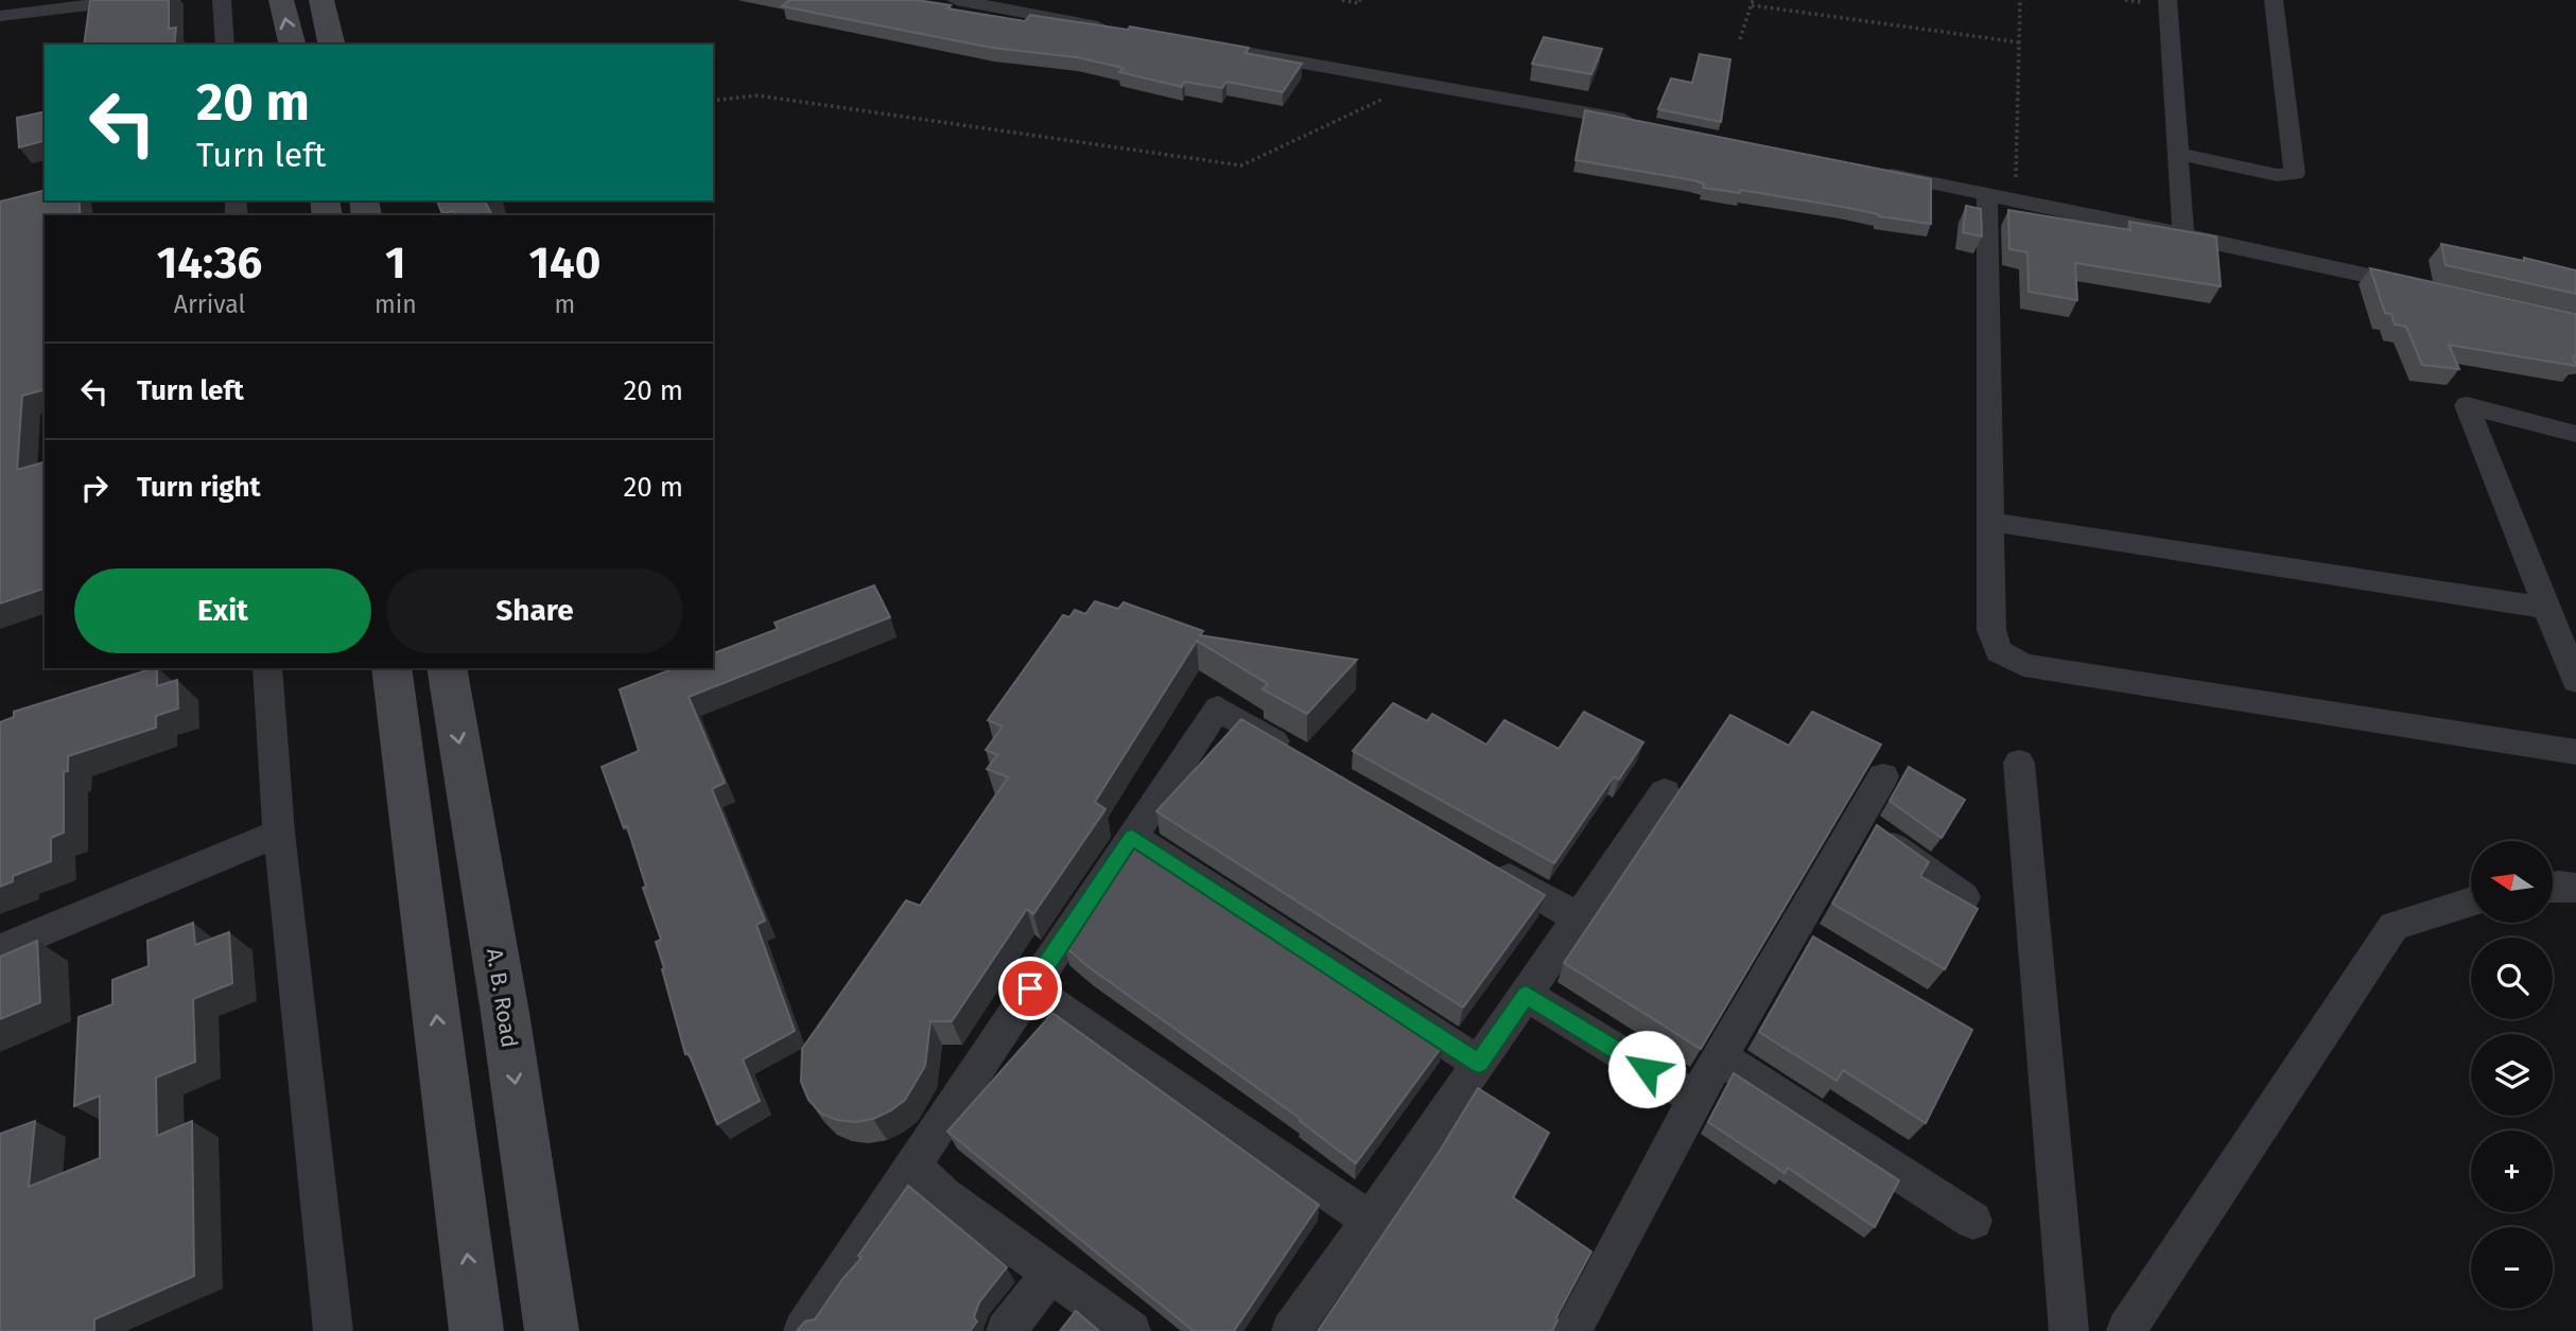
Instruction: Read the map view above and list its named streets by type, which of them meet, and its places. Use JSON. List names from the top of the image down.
{
  "streets": {
    "main road": ["A. B. Road"]
  },
  "north": "left",
  "page": {
    "turn": ["20 m", "Turn left"],
    "eta": [
      "14:36",
      "Arrival",
      "1",
      "min",
      "140",
      "m"
    ],
    "list": [
      {
        "name": "Turn left",
        "value": "20 m"
      },
      {
        "name": "Turn right",
        "value": "20 m"
      }
    ],
    "buttons": ["Exit", "Share"],
    "map_buttons": ["+", "−"]
  }
}
